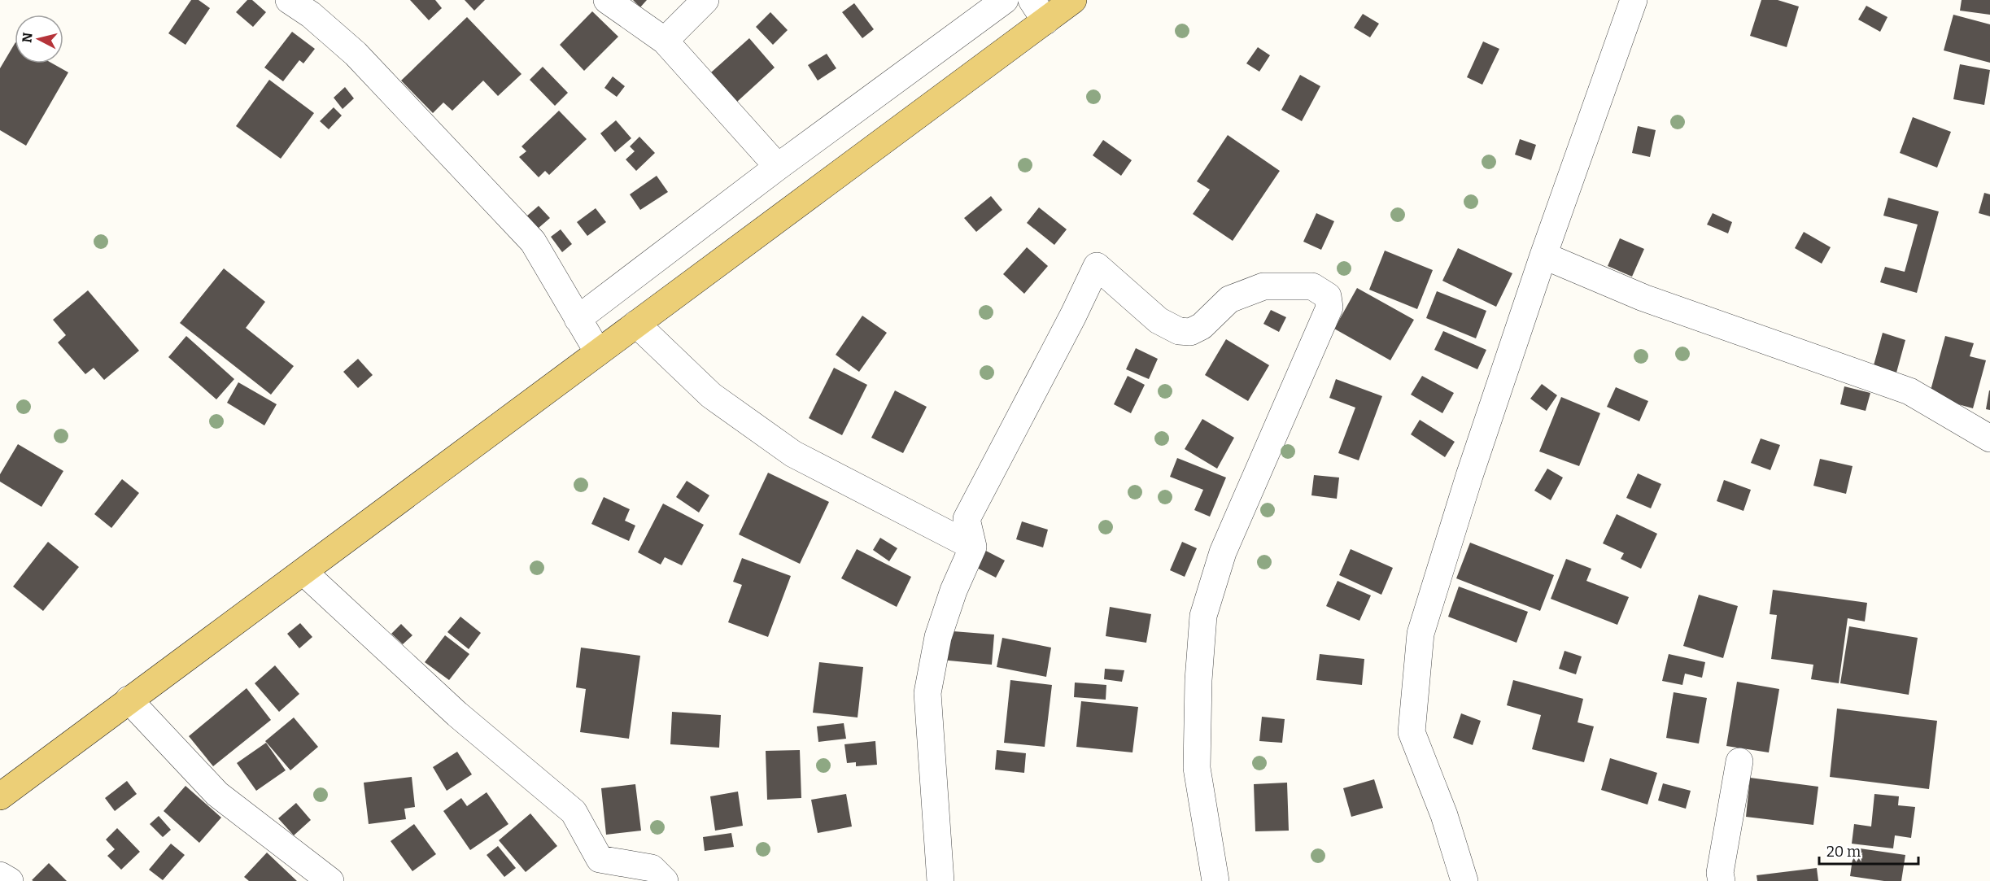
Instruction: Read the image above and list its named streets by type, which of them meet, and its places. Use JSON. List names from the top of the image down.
{
  "scale_bar": "20 m",
  "north": "left"
}
